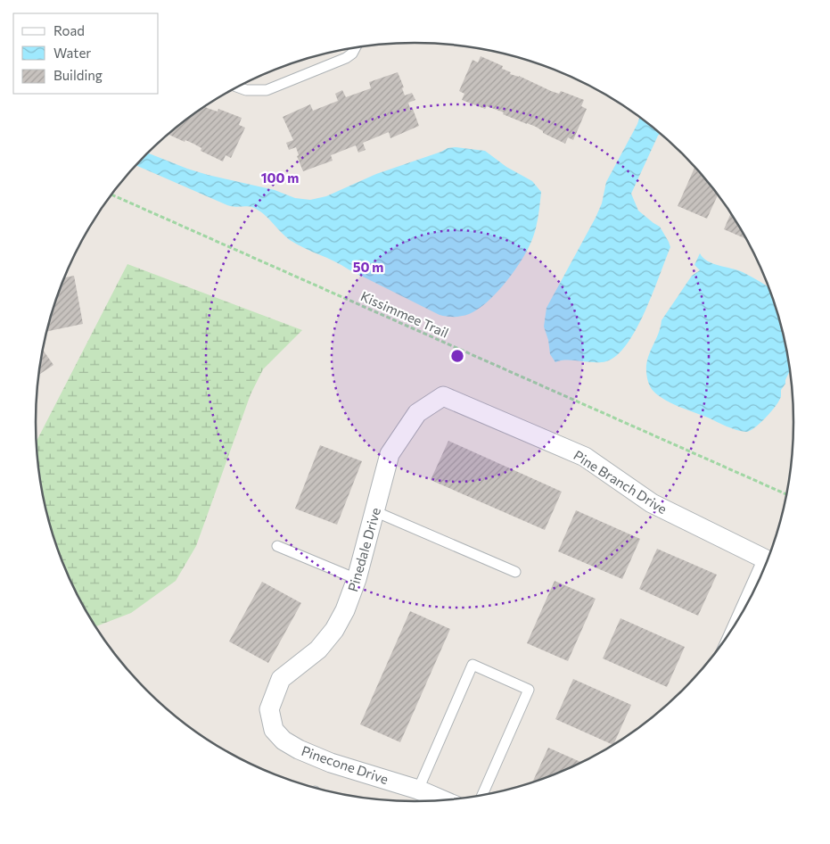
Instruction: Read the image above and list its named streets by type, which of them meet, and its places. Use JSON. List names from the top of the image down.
{
  "streets": {
    "street": ["Pine Branch Drive", "Pinedale Drive", "Pinecone Drive"],
    "path": ["Kissimmee Trail"]
  },
  "crossings": [
    ["Pine Branch Drive", "Pinedale Drive"],
    ["Pinedale Drive", "Pinecone Drive"]
  ],
  "legend": ["Road", "Water", "Building"],
  "rings": ["100 m", "50 m"]
}
